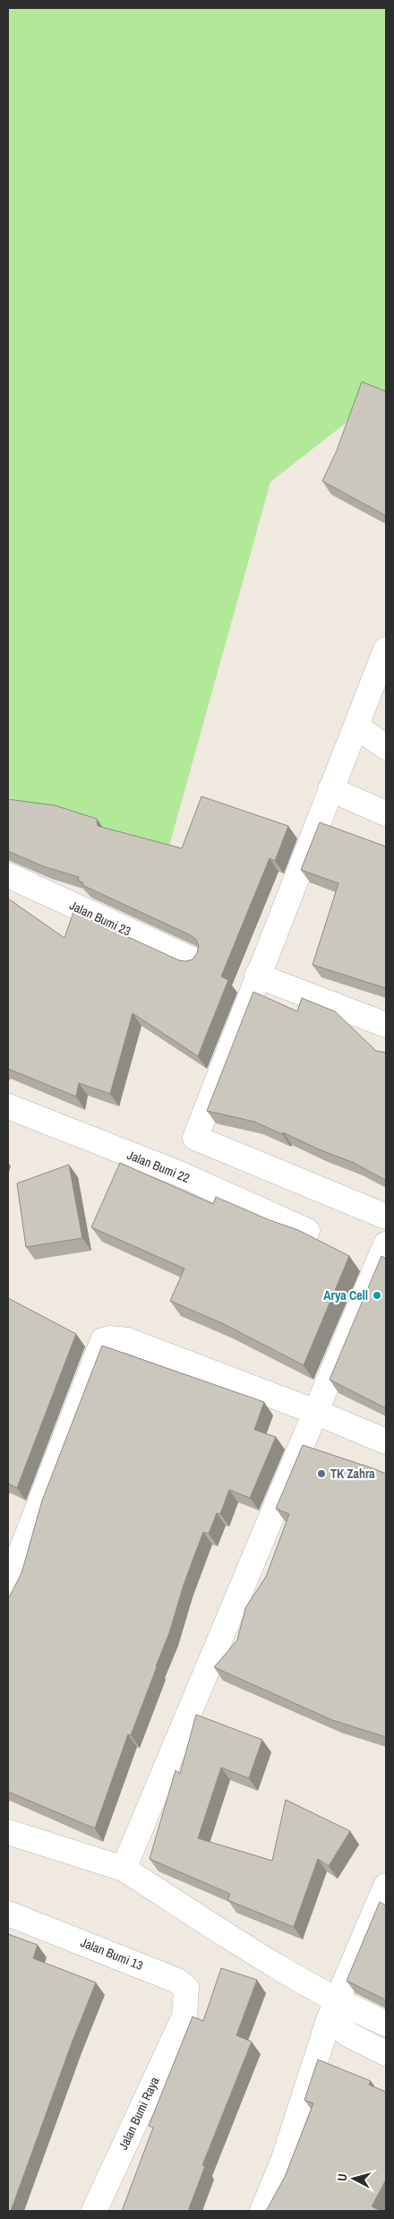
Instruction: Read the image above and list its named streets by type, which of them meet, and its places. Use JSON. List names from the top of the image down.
{
  "streets": {
    "street": [
      "Jalan Bumi 23",
      "Jalan Bumi 22",
      "Jalan Bumi 13",
      "Jalan Bumi Raya"
    ]
  },
  "crossings": [
    ["Jalan Bumi 13", "Jalan Bumi Raya"]
  ],
  "places": ["Arya Cell", "TK Zahra"],
  "north": "left"
}
